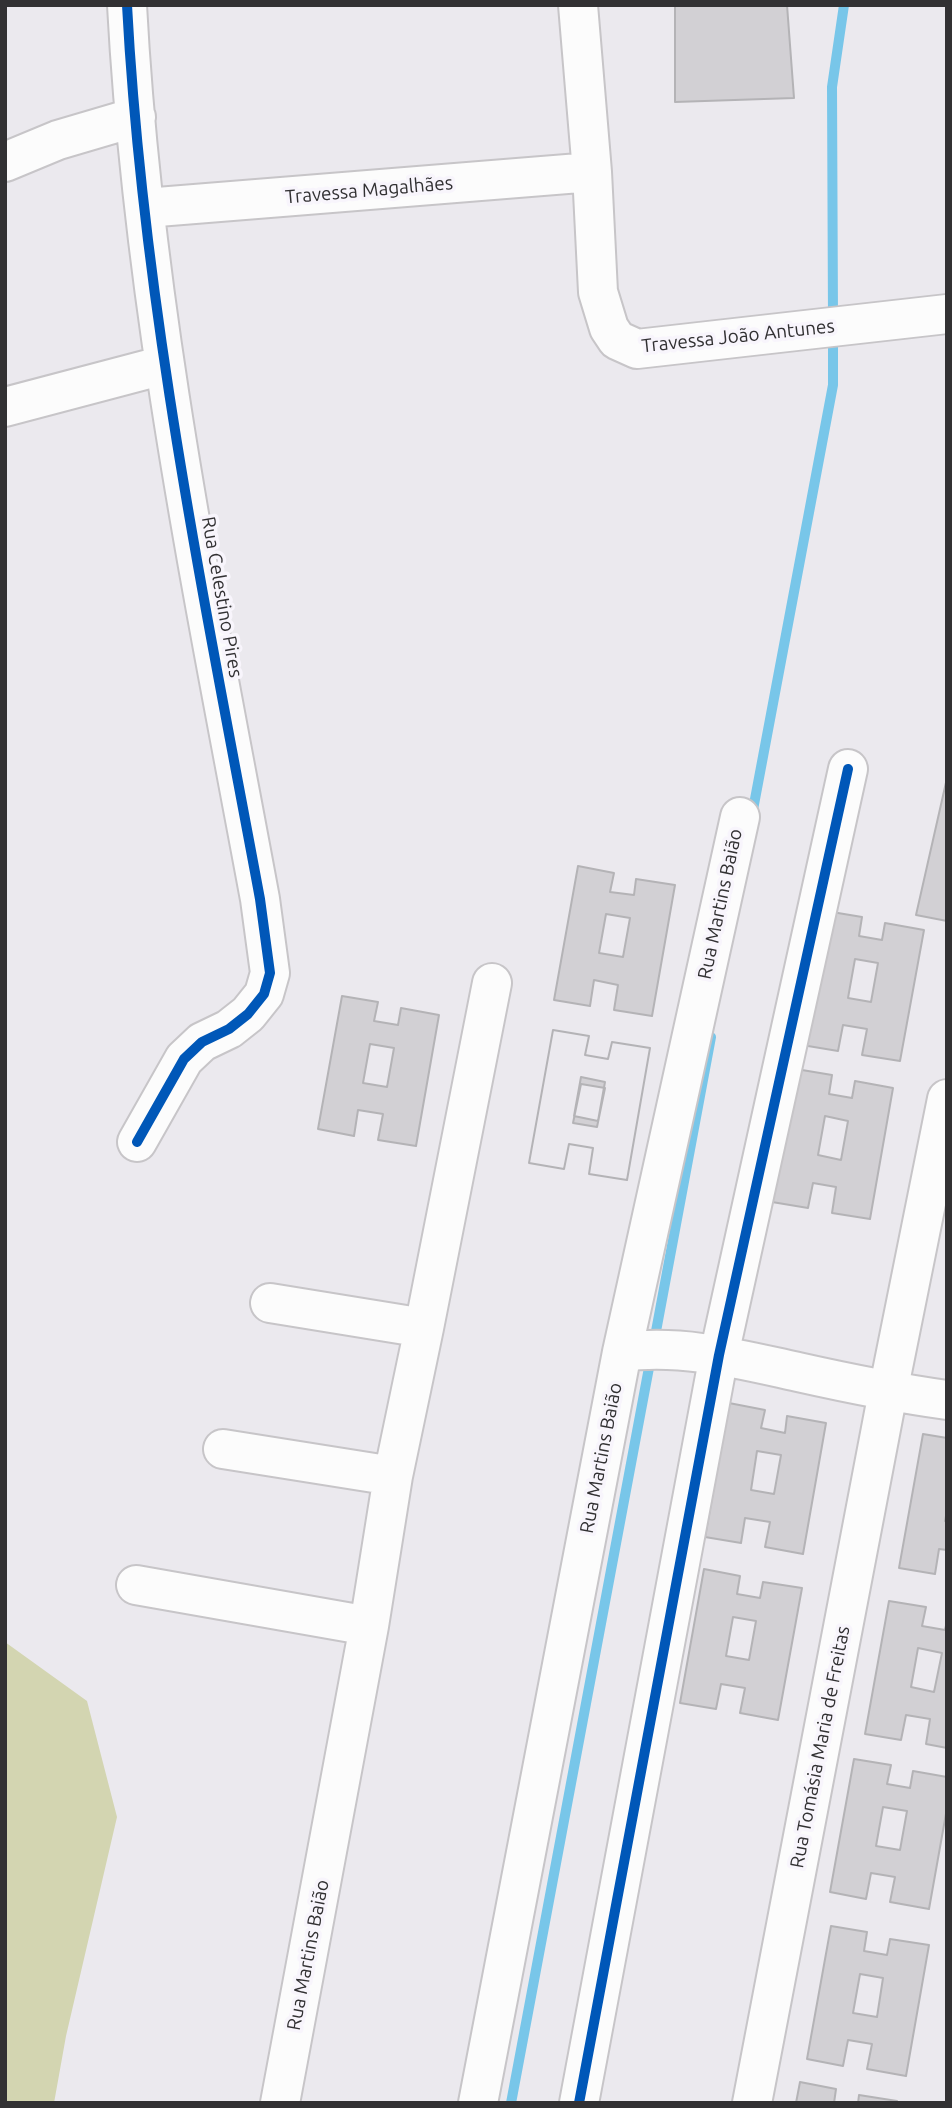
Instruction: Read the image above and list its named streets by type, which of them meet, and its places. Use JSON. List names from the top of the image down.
{
  "streets": {
    "street": [
      "Travessa Magalhães",
      "Travessa João Antunes",
      "Rua Celestino Pires",
      "Rua Martins Baião",
      "Rua Tomásia Maria de Freitas"
    ]
  },
  "crossings": [
    ["Travessa Magalhães", "Travessa João Antunes"],
    ["Travessa Magalhães", "Rua Celestino Pires"]
  ]
}
